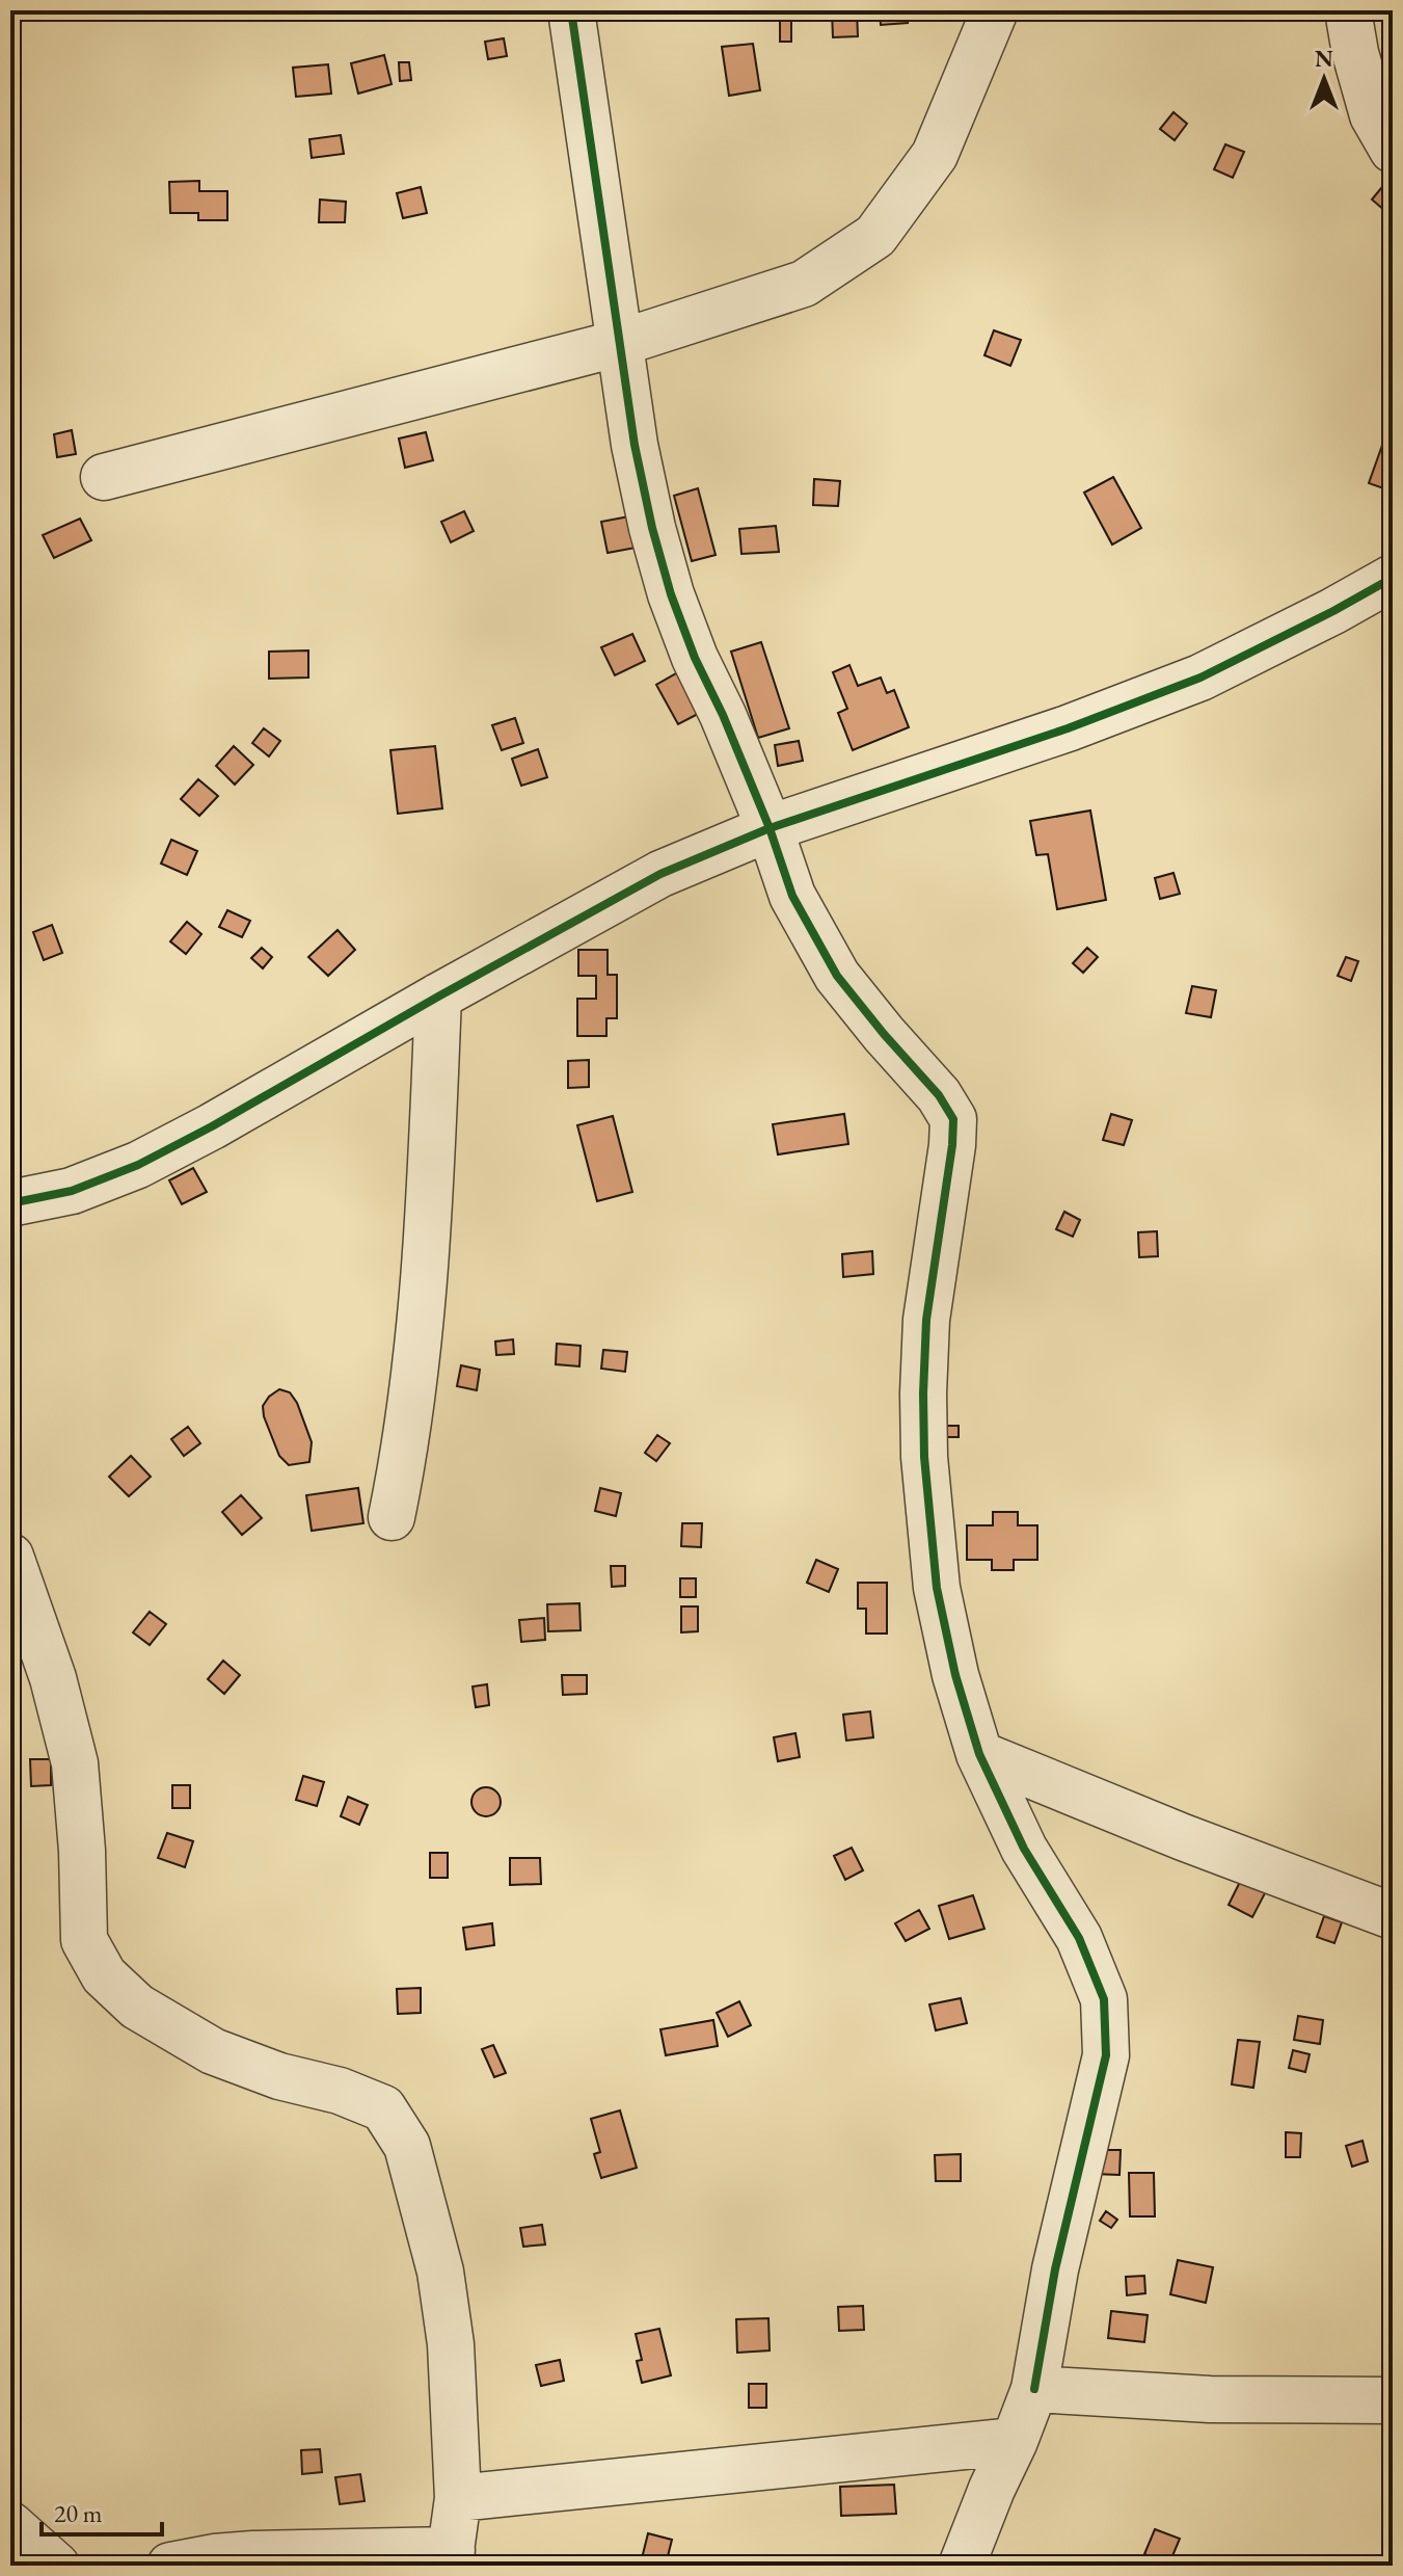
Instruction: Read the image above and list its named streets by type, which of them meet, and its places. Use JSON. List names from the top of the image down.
{
  "scale_bar": "20 m",
  "north": "top"
}
